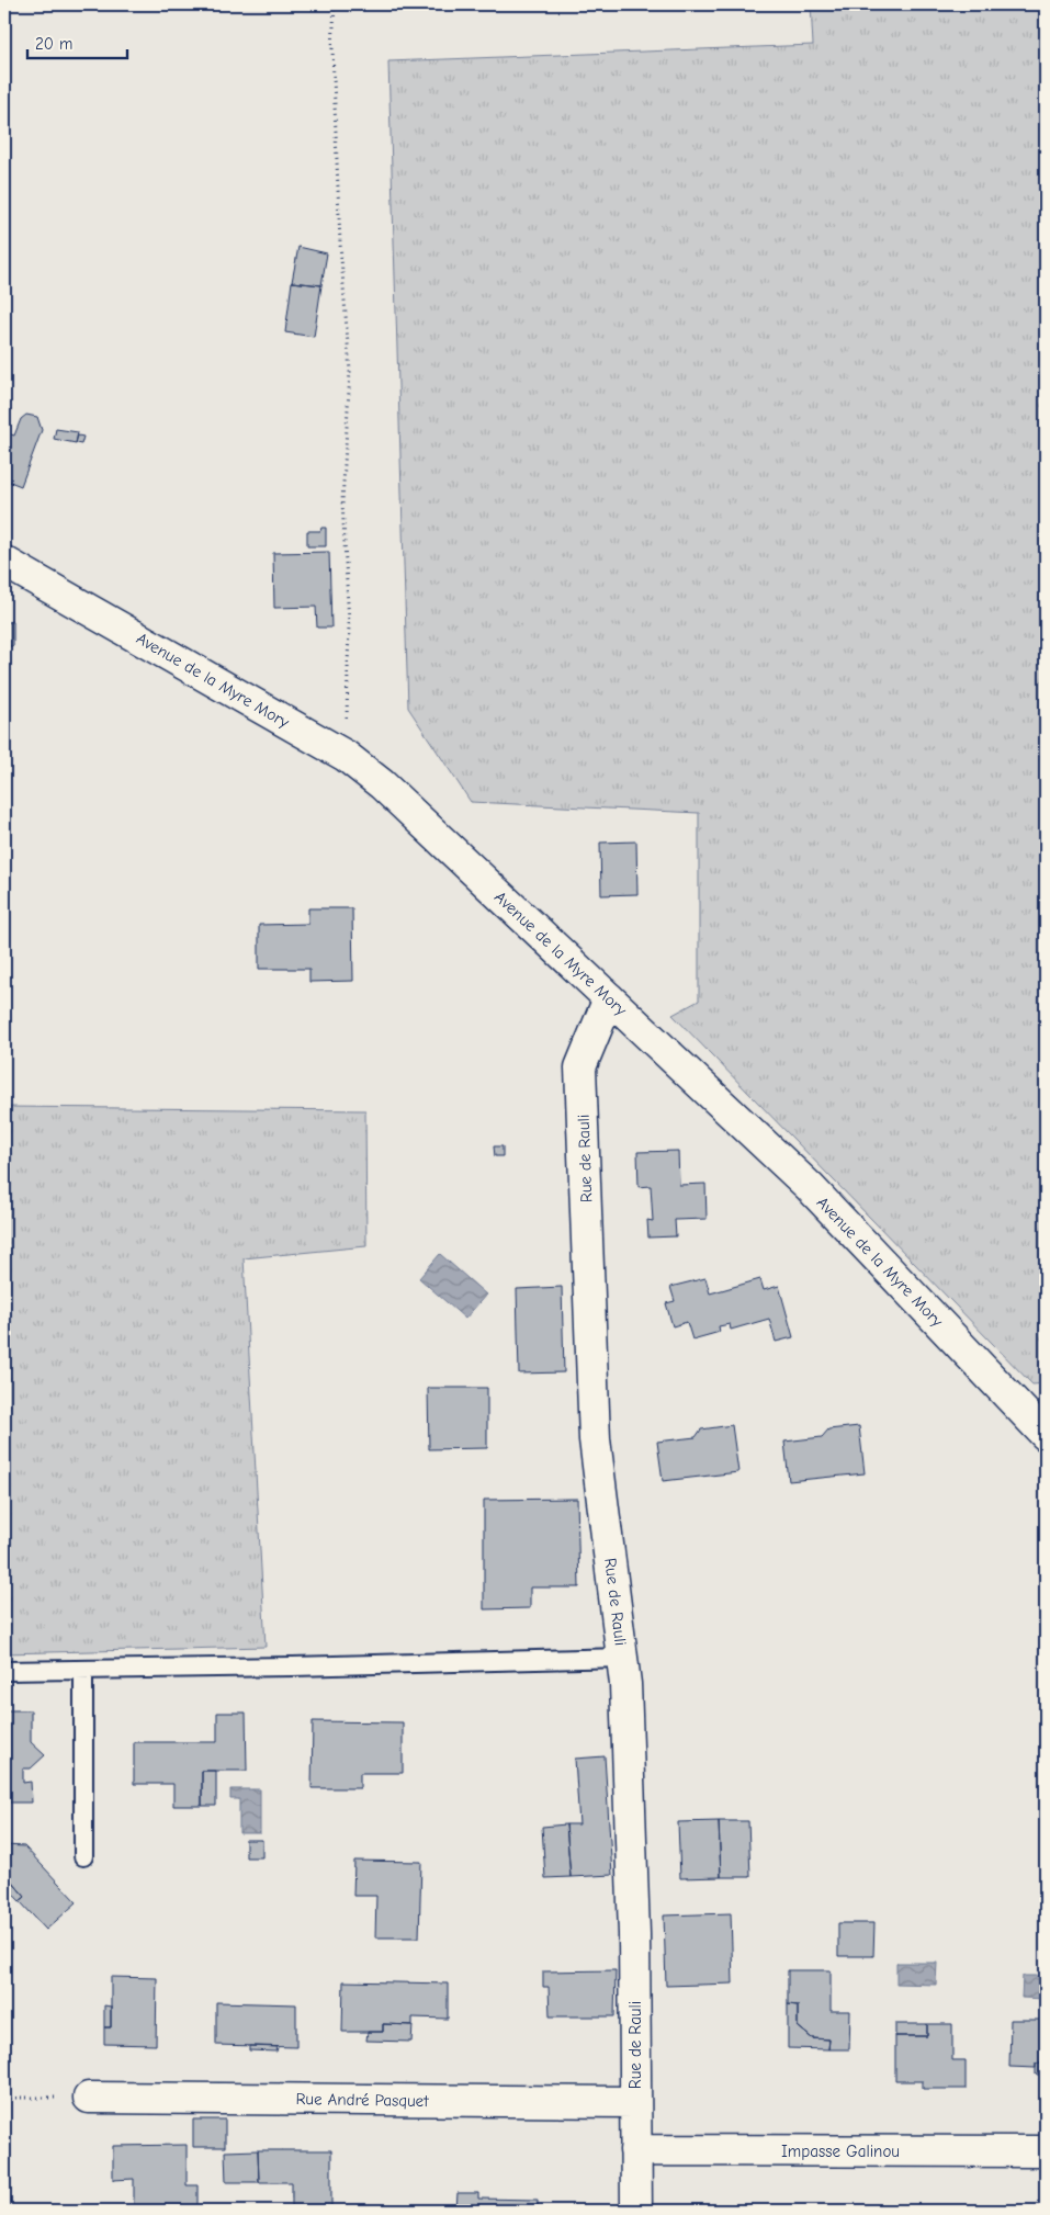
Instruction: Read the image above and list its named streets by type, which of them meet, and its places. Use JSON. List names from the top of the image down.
{
  "streets": {
    "street": [
      "Avenue de la Myre Mory",
      "Rue de Rauli",
      "Rue André Pasquet",
      "Impasse Galinou"
    ]
  },
  "crossings": [
    ["Avenue de la Myre Mory", "Rue de Rauli"],
    ["Rue de Rauli", "Rue André Pasquet"],
    ["Rue de Rauli", "Impasse Galinou"]
  ],
  "scale_bar": "20 m"
}
